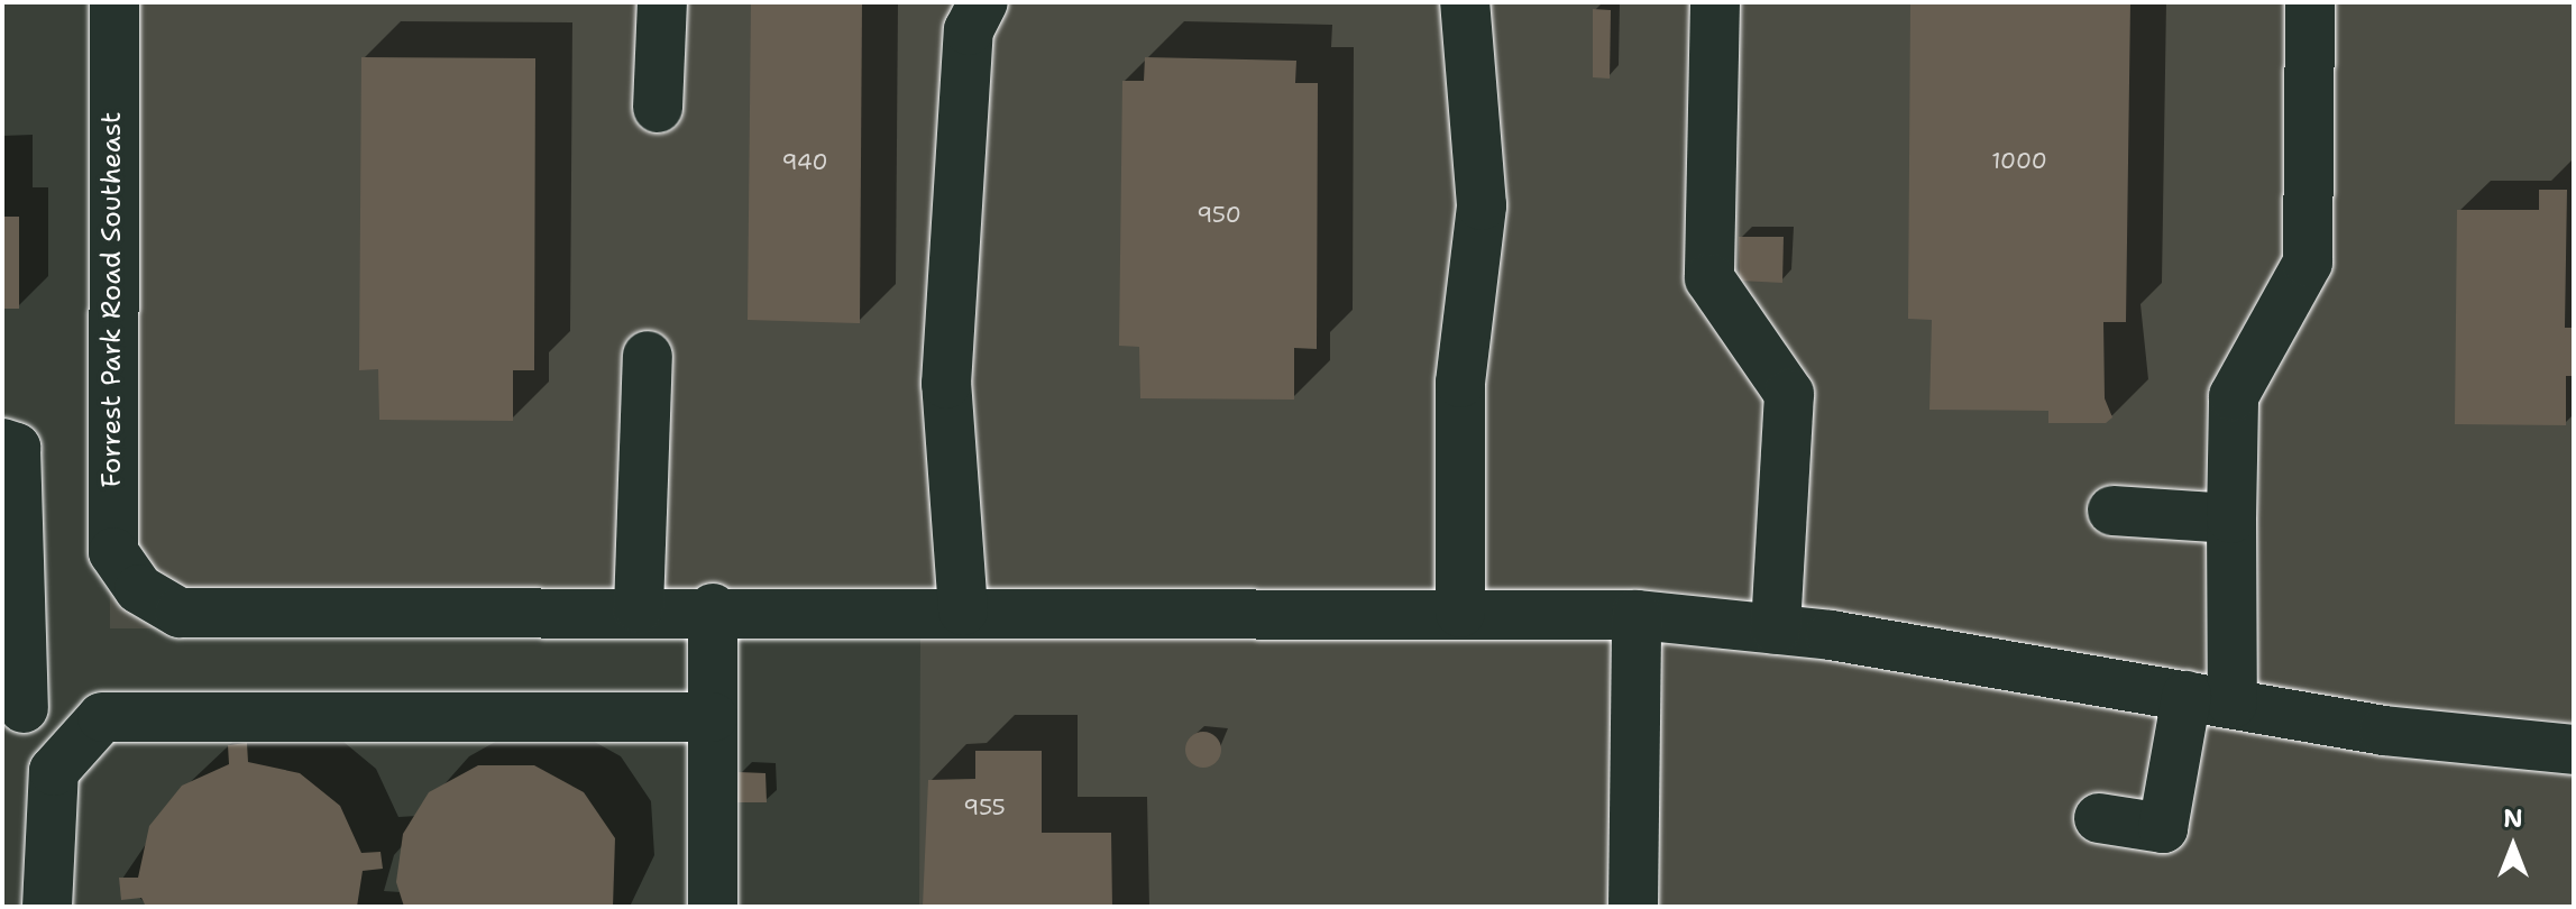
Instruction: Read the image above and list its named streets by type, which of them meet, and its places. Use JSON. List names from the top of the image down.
{
  "streets": {
    "street": ["Forrest Park Road Southeast"]
  },
  "house_numbers": [
    "1000",
    "940",
    "950",
    "955"
  ],
  "north": "top"
}
